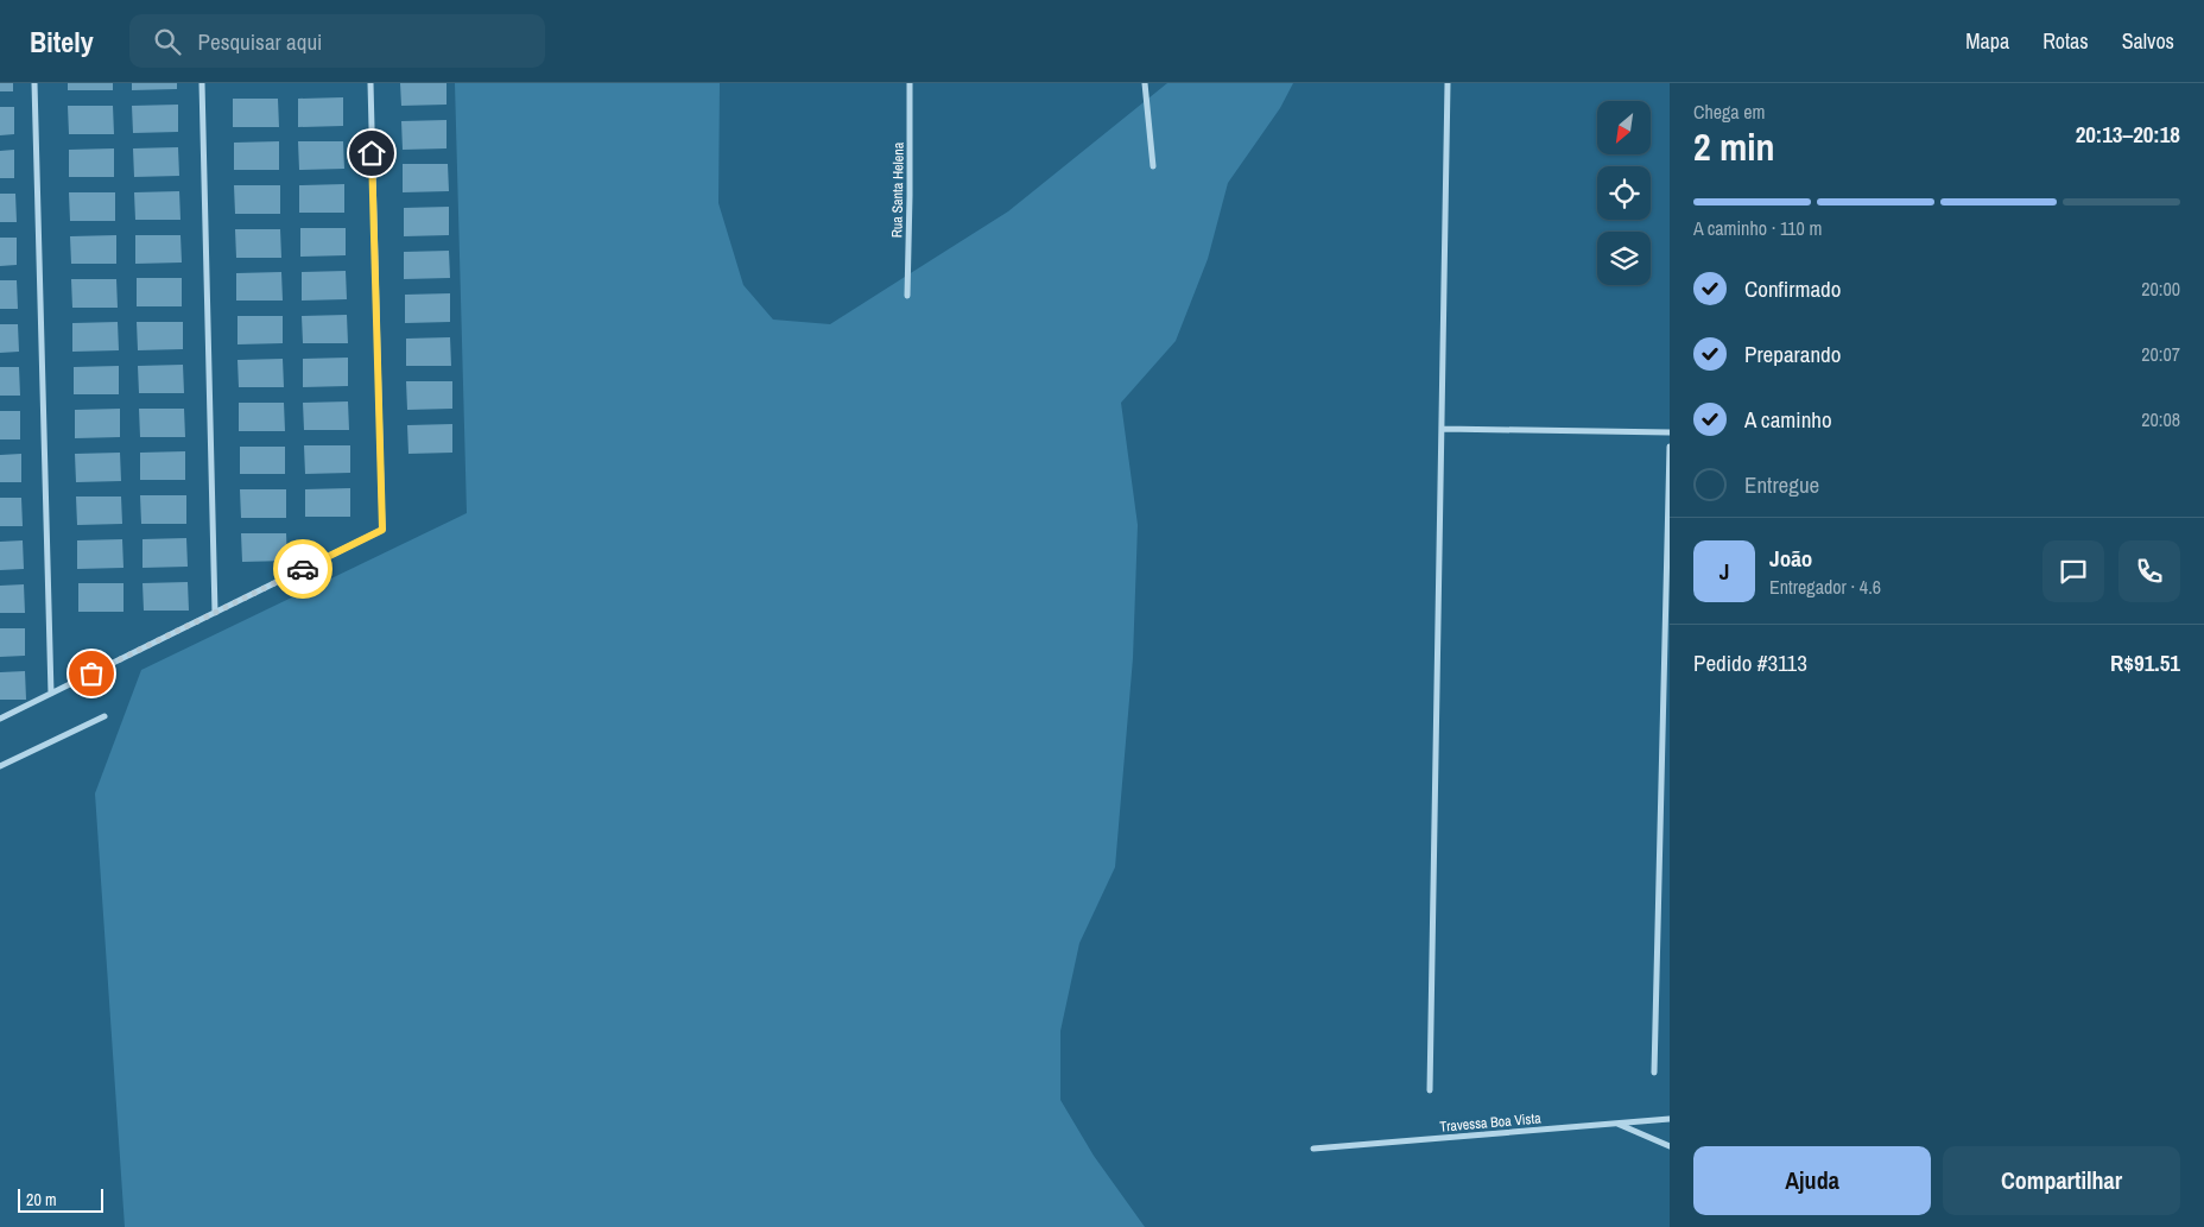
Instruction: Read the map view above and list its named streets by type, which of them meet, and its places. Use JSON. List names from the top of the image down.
{
  "streets": {
    "street": ["Rua Santa Helena", "Travessa Boa Vista"]
  },
  "scale_bar": "20 m",
  "north": "bottom left",
  "page": {
    "header": "Bitely",
    "search": "Pesquisar aqui",
    "nav": ["Mapa", "Rotas", "Salvos"],
    "heading": ["2 min", "Chega em", "20:13–20:18"],
    "panel": [
      "João",
      "Entregador · 4.6",
      "Pedido #3113",
      "R$91.51"
    ],
    "bar": "A caminho · 110 m",
    "list": [
      ["Confirmado", "20:00"],
      ["Preparando", "20:07"],
      ["A caminho", "20:08"],
      "Entregue"
    ],
    "round": "J",
    "buttons": ["Ajuda", "Compartilhar"],
    "scale": "20 m"
  }
}
